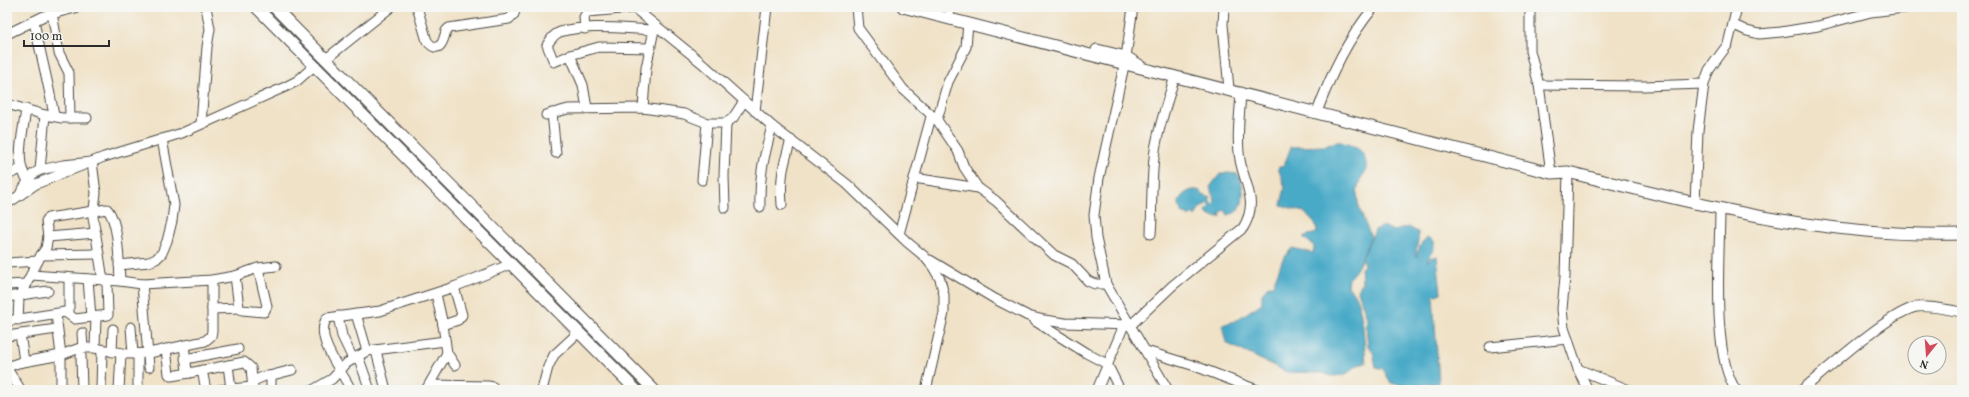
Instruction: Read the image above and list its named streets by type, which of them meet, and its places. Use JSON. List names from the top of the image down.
{
  "scale_bar": "100 m",
  "north": "bottom"
}
